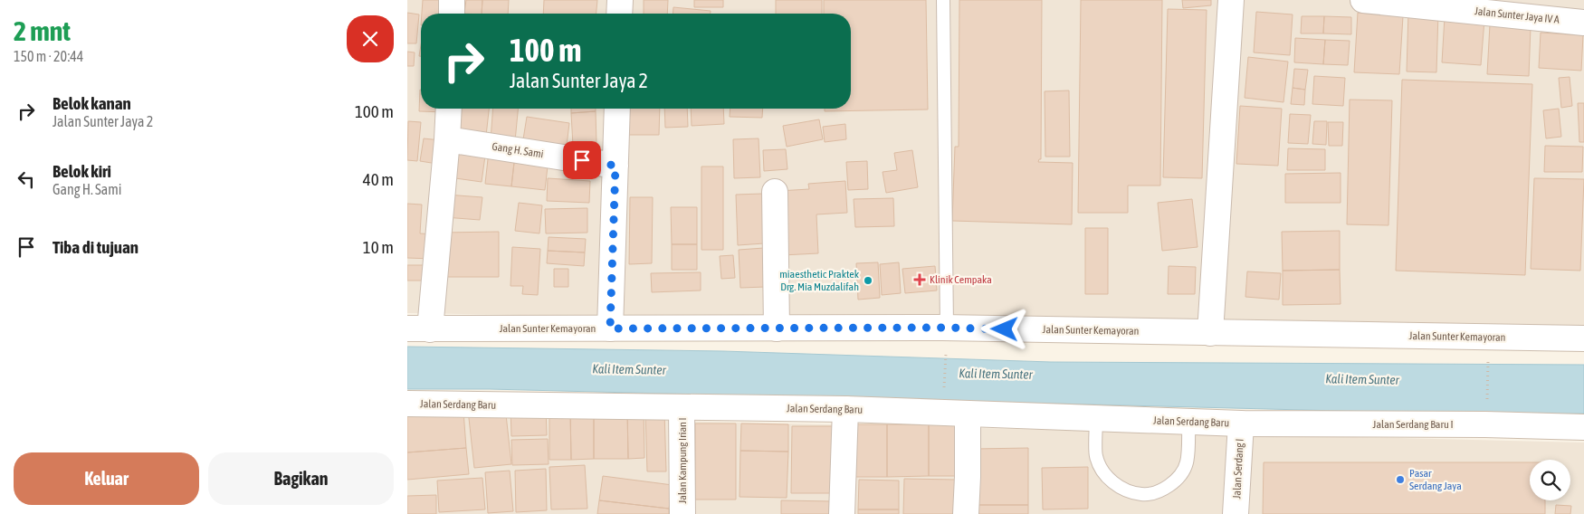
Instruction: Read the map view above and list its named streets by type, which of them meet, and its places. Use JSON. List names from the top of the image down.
{
  "streets": {
    "main road": [
      "Jalan Sunter Jaya IV A",
      "Gang H. Sami",
      "Jalan Sunter Kemayoran",
      "Jalan Serdang Baru",
      "Jalan Serdang Baru I",
      "Jalan Kampung Irian I",
      "Jalan Serdang I"
    ]
  },
  "crossings": [
    ["Jalan Serdang Baru", "Jalan Serdang Baru I"],
    ["Jalan Serdang Baru", "Jalan Kampung Irian I"],
    ["Jalan Serdang Baru", "Jalan Serdang I"],
    ["Jalan Serdang Baru I", "Jalan Serdang I"]
  ],
  "water": ["Kali Item Sunter"],
  "places": {
    "health": ["Klinik Cempaka"],
    "other": ["miaesthetic Praktek Drg. Mia Muzdalifah", "Pasar Serdang Jaya"]
  },
  "page": {
    "heading": ["2 mnt", "150 m · 20:44"],
    "turn": ["100 m", "Jalan Sunter Jaya 2"],
    "list": [
      {
        "name": "Belok kanan",
        "note": "Jalan Sunter Jaya 2",
        "value": "100 m"
      },
      {
        "name": "Belok kiri",
        "note": "Gang H. Sami",
        "value": "40 m"
      },
      {
        "name": "Tiba di tujuan",
        "value": "10 m"
      }
    ],
    "buttons": ["Keluar", "Bagikan"]
  }
}
